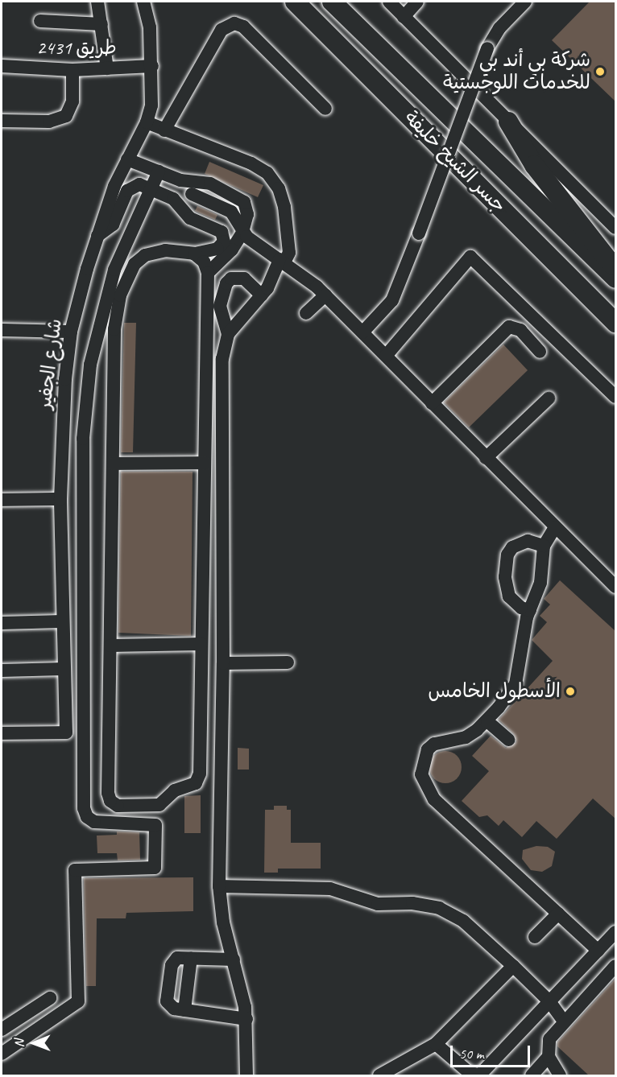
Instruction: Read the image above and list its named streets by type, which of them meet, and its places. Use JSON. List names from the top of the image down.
{
  "streets": {
    "highway": ["جسر الشيخ خليفة"],
    "street": ["طريق 2431", "شارع الجفير"]
  },
  "crossings": [
    ["طريق 2431", "شارع الجفير"]
  ],
  "places": ["شركة بي أند بي للخدمات اللوجستية", "الأسطول الخامس"],
  "scale_bar": "50 m",
  "north": "left"
}
